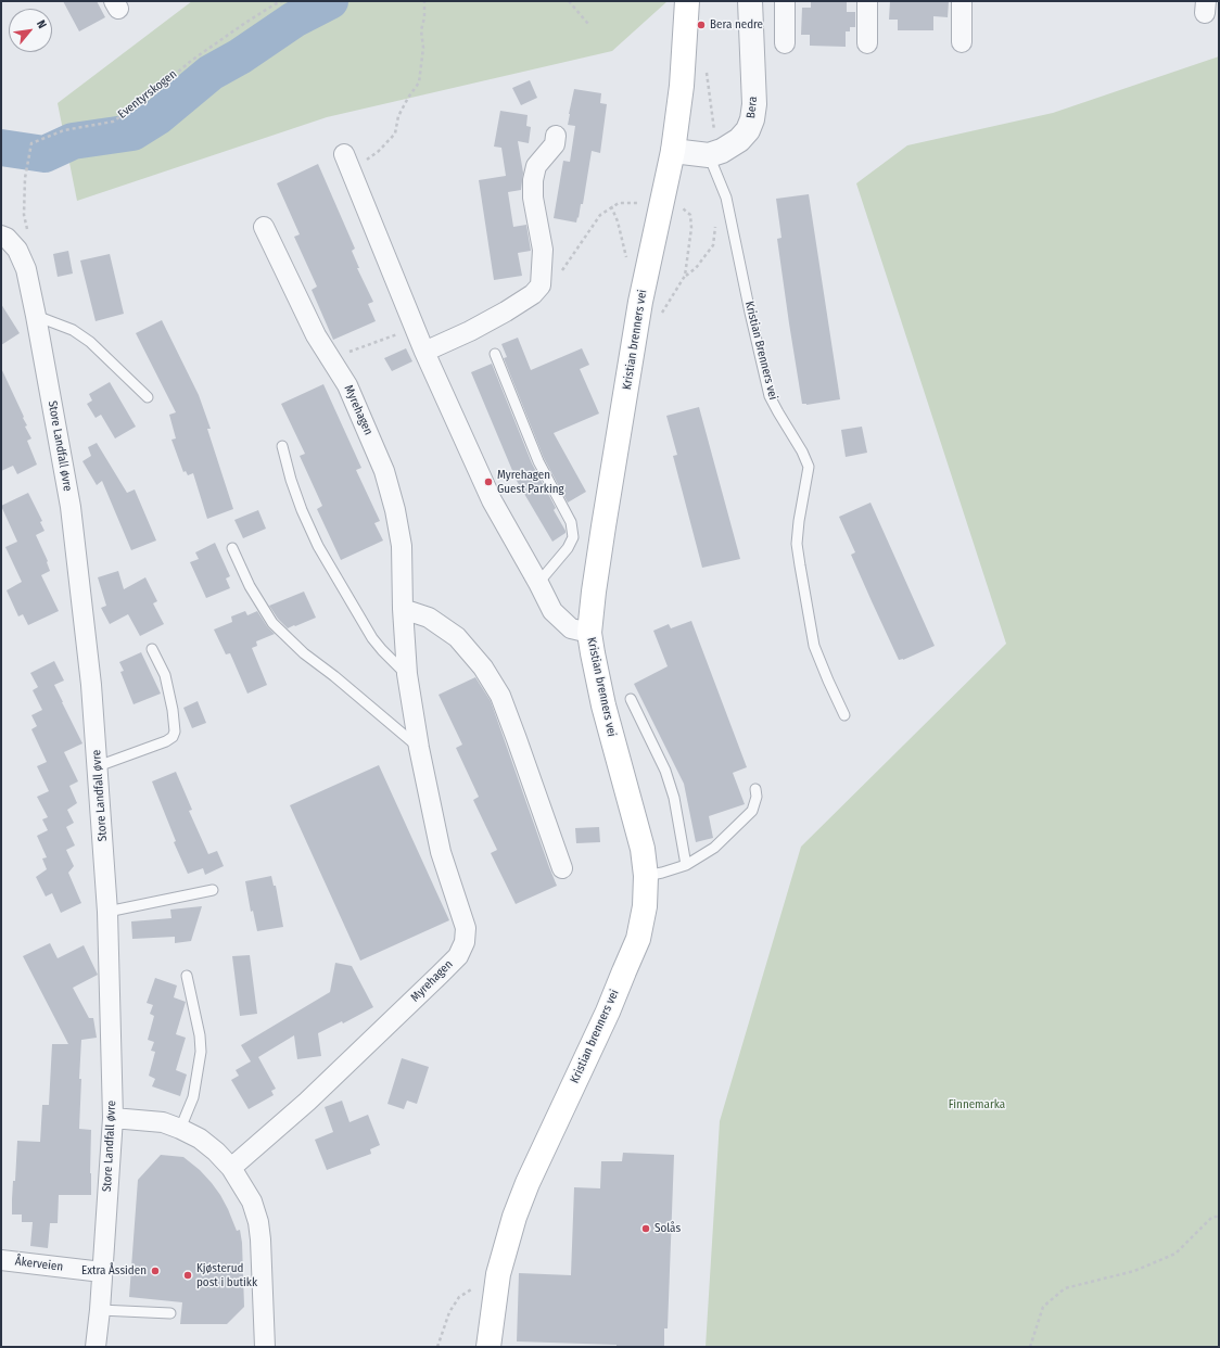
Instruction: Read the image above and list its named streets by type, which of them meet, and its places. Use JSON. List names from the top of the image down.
{
  "streets": {
    "main road": ["Kristian brenners vei"],
    "street": [
      "Bera",
      "Myrehagen",
      "Store Landfall øvre",
      "Åkerveien"
    ],
    "lane": ["Kristian Brenners vei"],
    "path": ["Eventyrskogen"]
  },
  "crossings": [
    ["Eventyrskogen", "Store Landfall øvre"],
    ["Bera", "Kristian Brenners vei"],
    ["Store Landfall øvre", "Åkerveien"]
  ],
  "parks": ["Finnemarka"],
  "places": [
    "Bera nedre",
    "Myrehagen Guest Parking",
    "Solås",
    "Extra Åssiden",
    "Kjøsterud post i butikk"
  ],
  "north": "top right"
}
